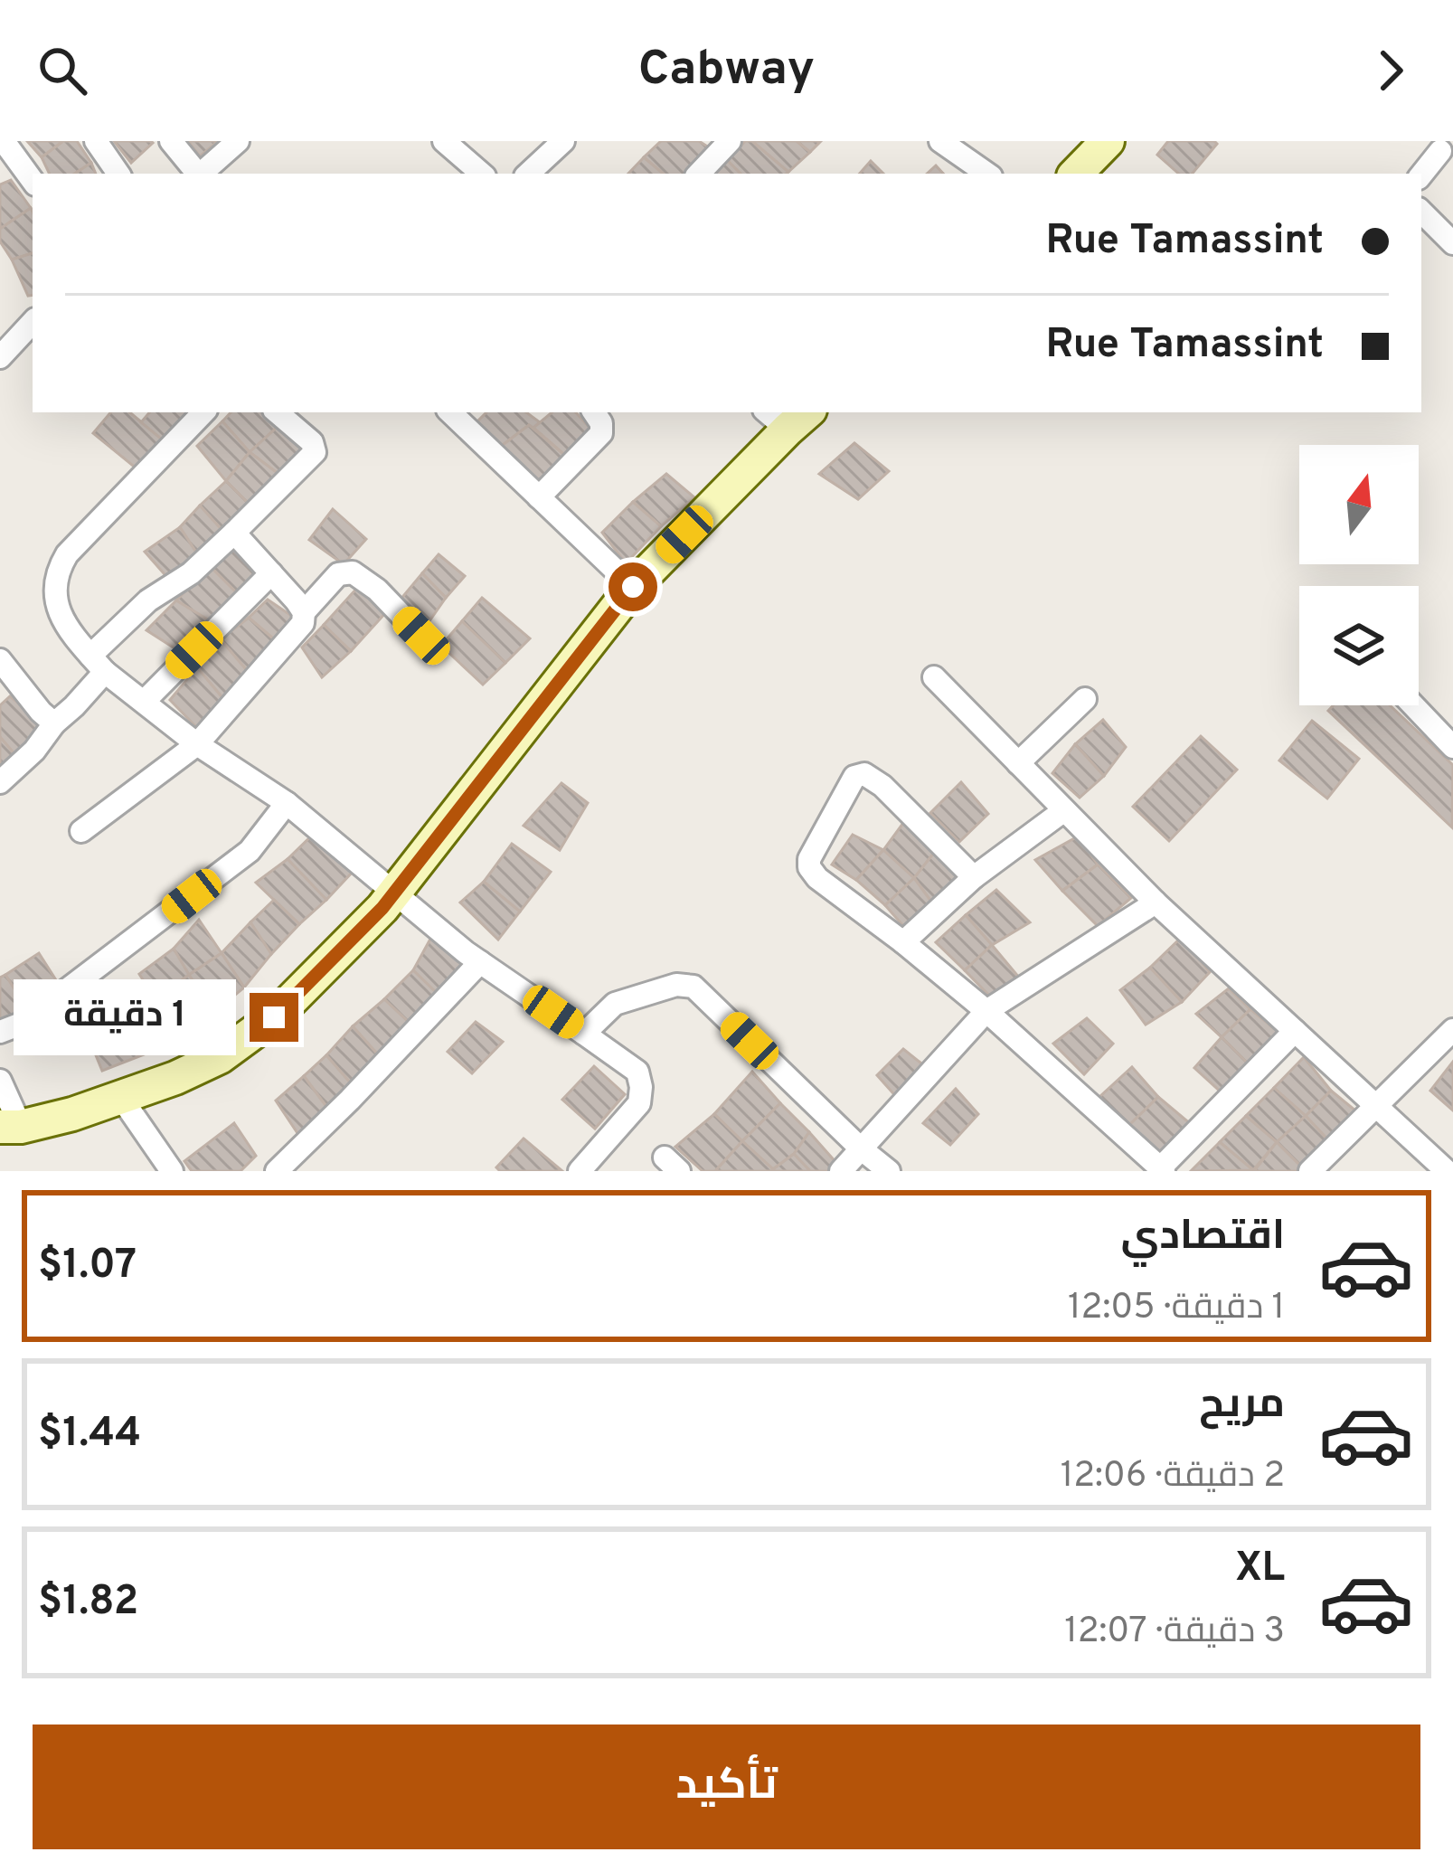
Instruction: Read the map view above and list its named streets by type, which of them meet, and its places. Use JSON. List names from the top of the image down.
{
  "north": "top",
  "page": {
    "header": "Cabway",
    "banner": ["Rue Tamassint", "Rue Tamassint"],
    "bubble": "1 دقيقة",
    "list": [
      {
        "name": "اقتصادي",
        "note": "1 دقيقة · 12:05",
        "value": "$1.07"
      },
      {
        "name": "مريح",
        "note": "2 دقيقة · 12:06",
        "value": "$1.44"
      },
      {
        "name": "XL",
        "note": "3 دقيقة · 12:07",
        "value": "$1.82"
      }
    ],
    "buttons": "تأكيد"
  }
}
